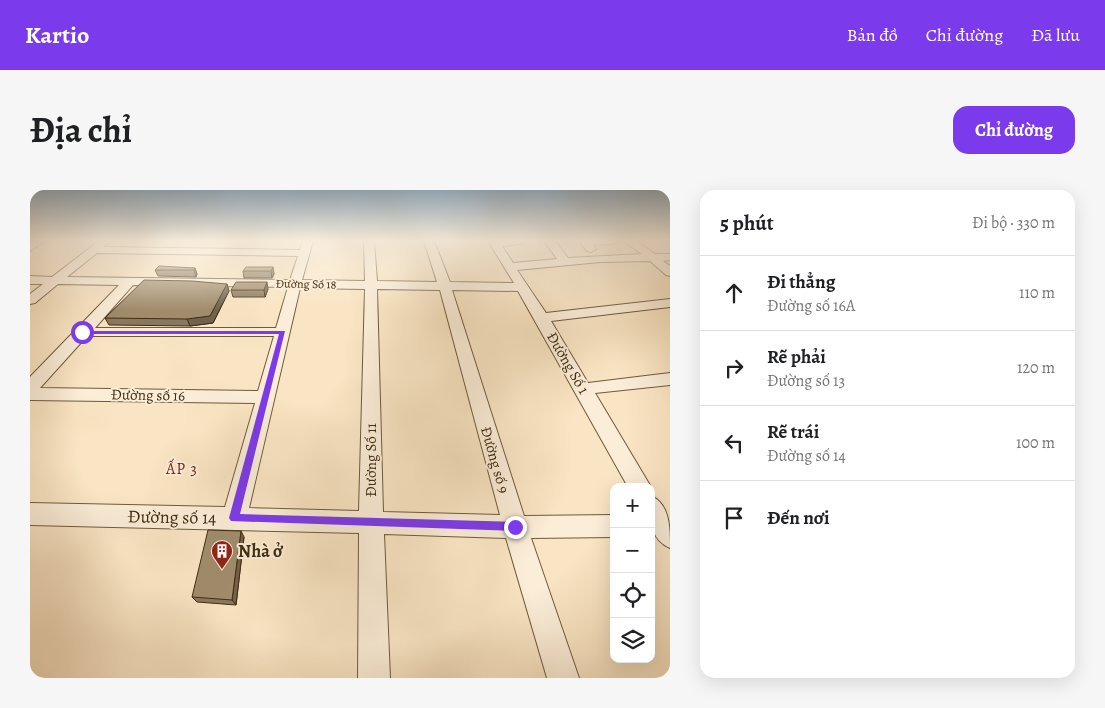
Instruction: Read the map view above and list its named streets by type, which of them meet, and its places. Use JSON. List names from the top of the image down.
{
  "streets": {
    "street": [
      "Đường Số 18",
      "Đường Số 1",
      "Đường số 16",
      "Đường Số 11",
      "Đường số 9",
      "Đường số 14"
    ]
  },
  "crossings": [
    ["Đường Số 18", "Đường Số 1"],
    ["Đường Số 18", "Đường Số 11"],
    ["Đường Số 18", "Đường số 9"],
    ["Đường Số 11", "Đường số 14"],
    ["Đường số 9", "Đường số 14"]
  ],
  "districts": ["ẤP 3"],
  "places": {
    "building": ["Nhà ở"]
  },
  "page": {
    "header": "Kartio",
    "nav": ["Bản đồ", "Chỉ đường", "Đã lưu"],
    "title": "Địa chỉ",
    "buttons": "Chỉ đường",
    "heading": ["5 phút", "Đi bộ · 330 m"],
    "list": [
      ["Đi thẳng", "Đường số 16A", "110 m"],
      ["Rẽ phải", "Đường số 13", "120 m"],
      ["Rẽ trái", "Đường số 14", "100 m"],
      "Đến nơi"
    ],
    "map_buttons": ["+", "−"]
  }
}
